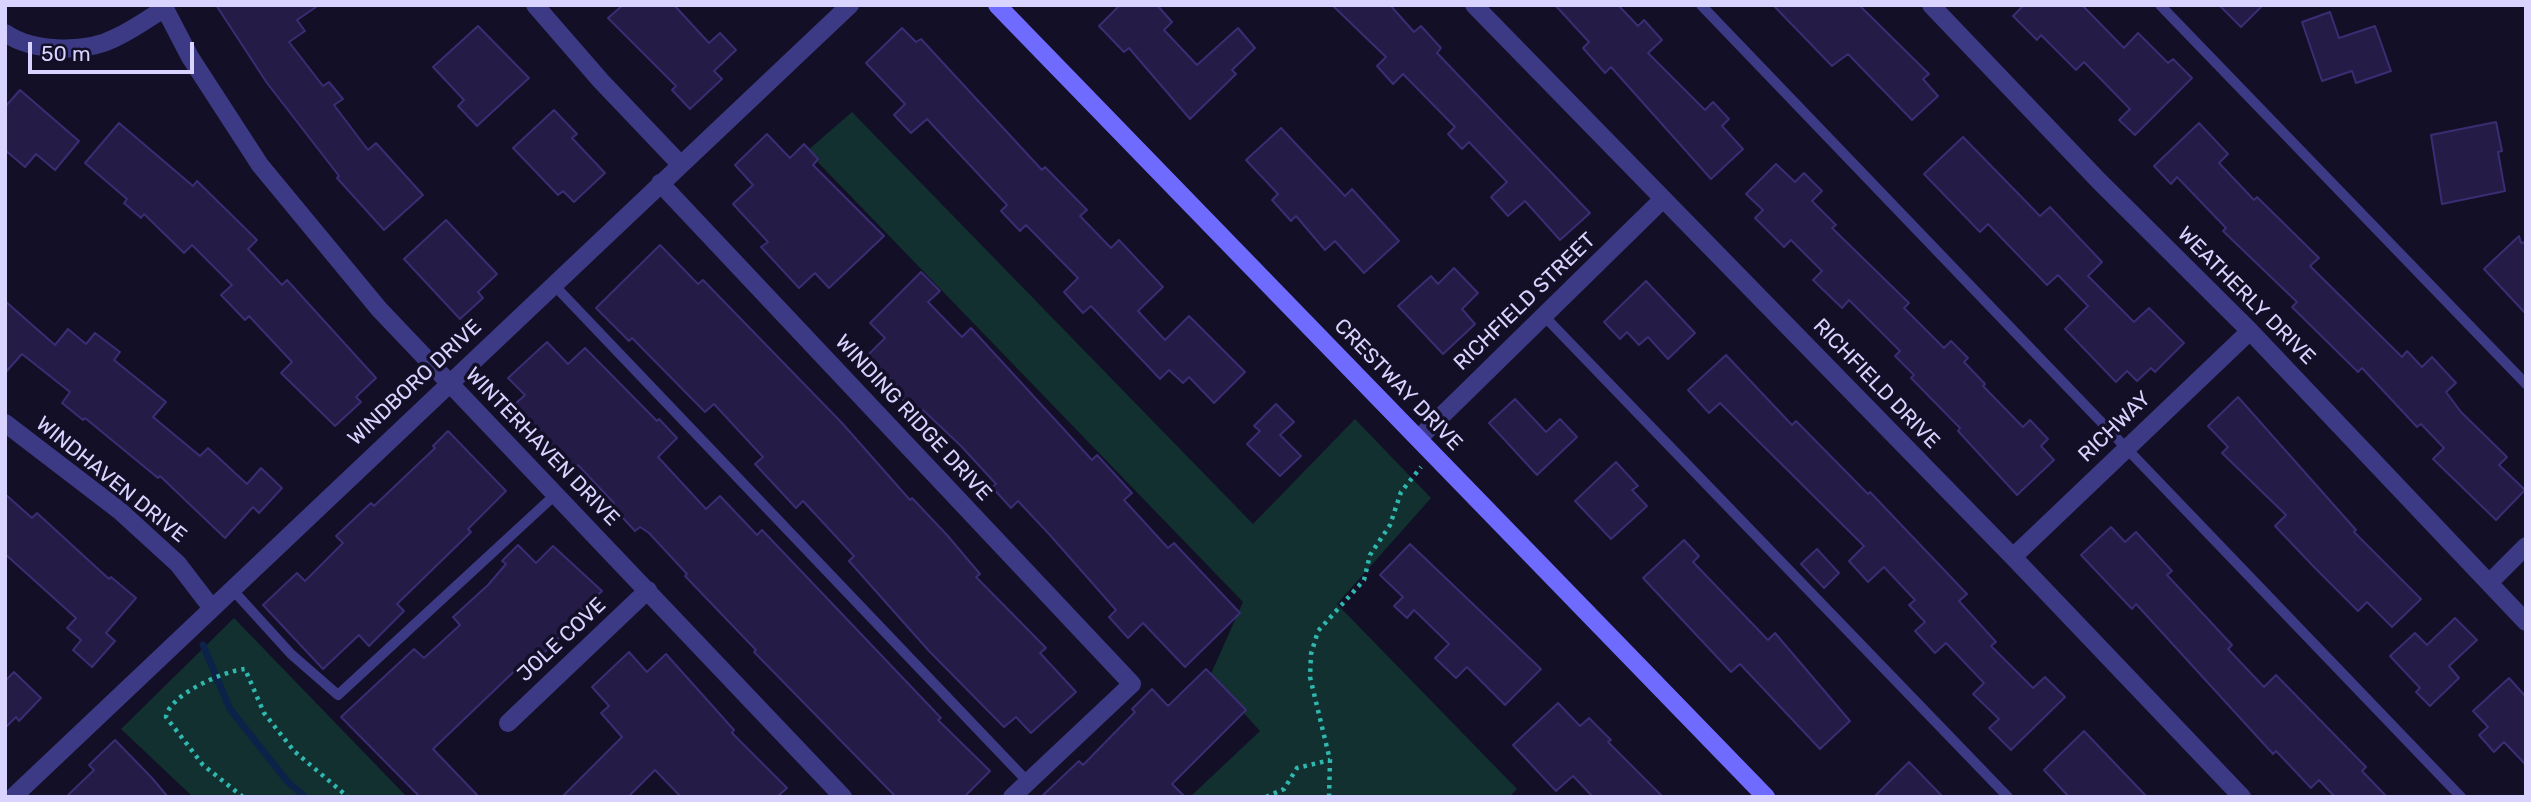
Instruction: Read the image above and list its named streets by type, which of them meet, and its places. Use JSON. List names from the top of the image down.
{
  "streets": {
    "main road": ["CRESTWAY DRIVE"],
    "street": [
      "WEATHERLY DRIVE",
      "RICHFIELD STREET",
      "WINDBORO DRIVE",
      "RICHFIELD DRIVE",
      "WINDING RIDGE DRIVE",
      "RICHWAY",
      "WINTERHAVEN DRIVE",
      "WINDHAVEN DRIVE",
      "JOLE COVE"
    ]
  },
  "crossings": [
    ["WEATHERLY DRIVE", "RICHWAY"],
    ["RICHFIELD STREET", "RICHFIELD DRIVE"],
    ["RICHFIELD STREET", "CRESTWAY DRIVE"],
    ["WINDBORO DRIVE", "WINDING RIDGE DRIVE"],
    ["WINDBORO DRIVE", "WINTERHAVEN DRIVE"],
    ["WINDBORO DRIVE", "WINDHAVEN DRIVE"],
    ["RICHFIELD DRIVE", "RICHWAY"],
    ["WINTERHAVEN DRIVE", "JOLE COVE"]
  ],
  "scale_bar": "50 m"
}
